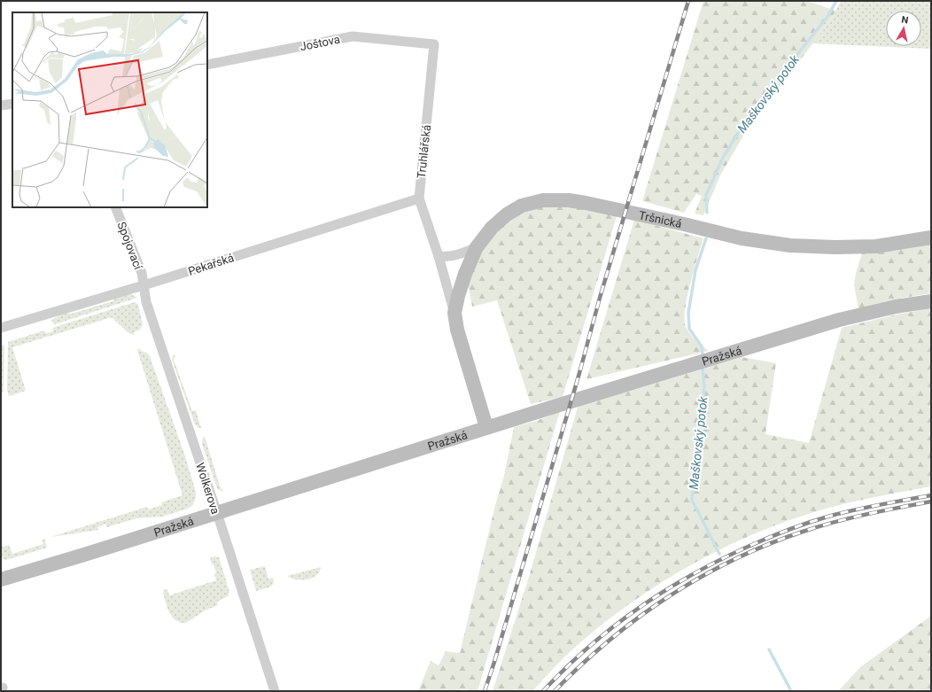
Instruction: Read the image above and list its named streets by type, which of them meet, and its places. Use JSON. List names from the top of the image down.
{
  "streets": {
    "main road": ["Truhlářská", "Tršnická", "Pražská"],
    "street": [
      "Joštova",
      "Spojovací",
      "Pekařská",
      "Wolkerova"
    ]
  },
  "crossings": [
    ["Joštova", "Truhlářská"],
    ["Truhlářská", "Tršnická"],
    ["Truhlářská", "Pekařská"],
    ["Truhlářská", "Pražská"],
    ["Spojovací", "Pekařská"],
    ["Spojovací", "Wolkerova"],
    ["Pekařská", "Wolkerova"],
    ["Pražská", "Wolkerova"]
  ],
  "water": ["Maškovský potok"],
  "north": "top"
}
